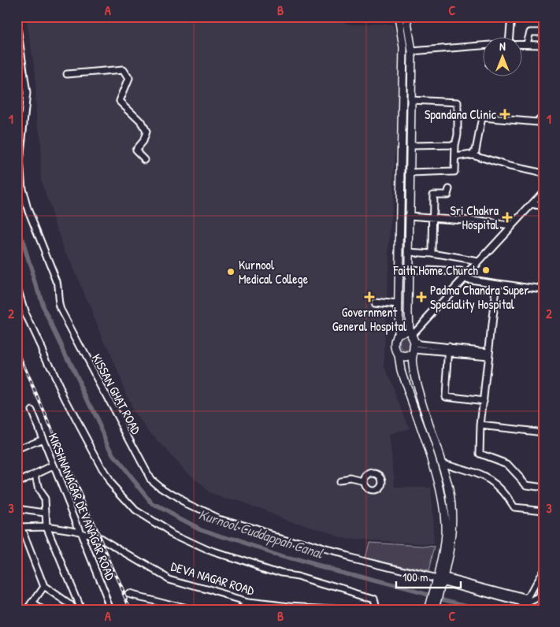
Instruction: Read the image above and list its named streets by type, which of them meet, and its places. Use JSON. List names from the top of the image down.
{
  "streets": {
    "street": ["KISSAN GHAT ROAD", "KIRSHNANAGAR DEVANAGAR ROAD", "DEVA NAGAR ROAD"]
  },
  "crossings": [
    ["KIRSHNANAGAR DEVANAGAR ROAD", "DEVA NAGAR ROAD"]
  ],
  "water": ["Kurnool Cuddappah Canal"],
  "places": {
    "health": [
      "Spandana Clinic",
      "Sri Chakra Hospital",
      "Government General Hospital",
      "Padma Chandra Super Speciality Hospital"
    ],
    "other": ["Faith Home Church", "Kurnool Medical College"]
  },
  "scale_bar": "100 m",
  "north": "top",
  "grid": {
    "columns": ["A", "B", "C"],
    "rows": ["1", "2", "3"]
  }
}
